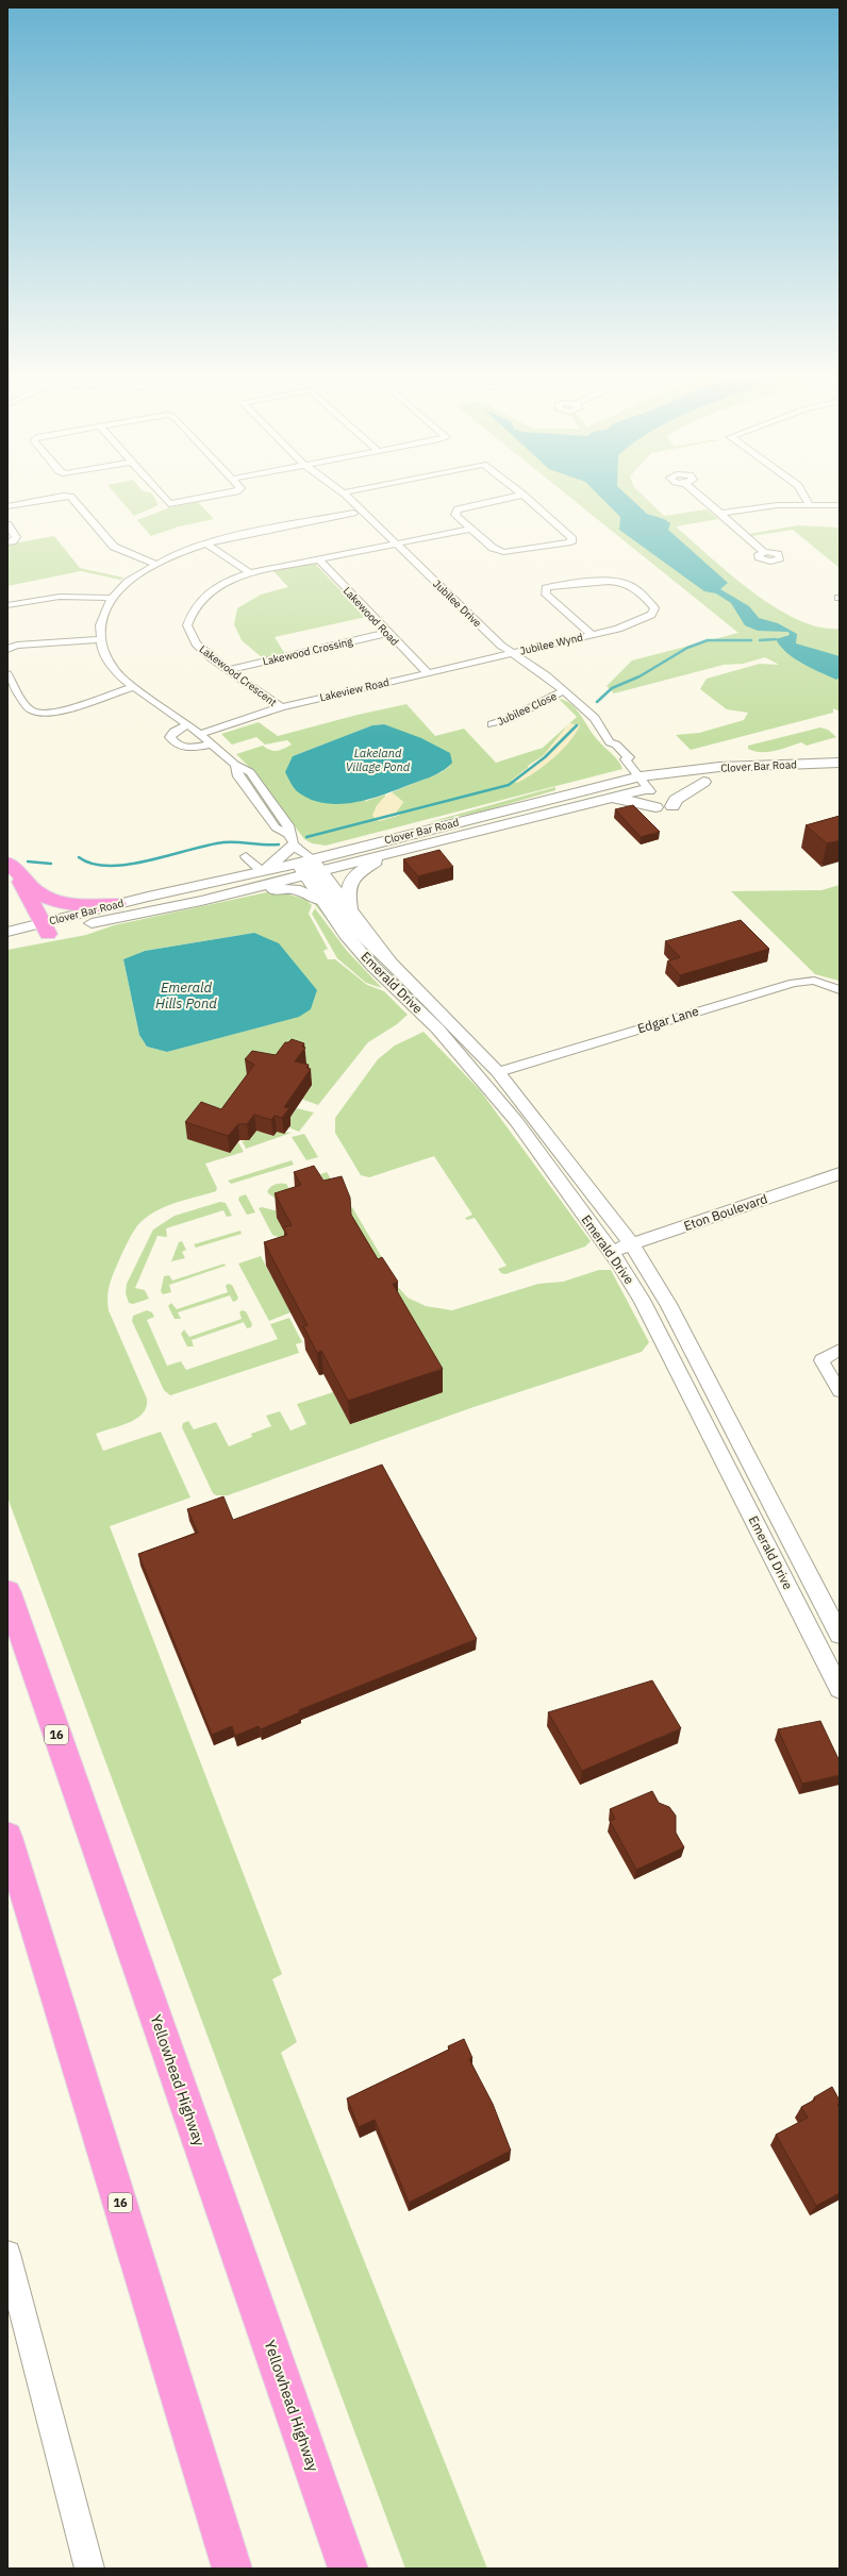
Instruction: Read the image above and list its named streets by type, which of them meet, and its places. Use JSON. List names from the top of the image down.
{
  "streets": {
    "highway": ["16", "Yellowhead Highway"],
    "main road": ["Clover Bar Road"],
    "street": [
      "Jubilee Drive",
      "Lakewood Road",
      "Jubilee Wynd",
      "Lakewood Crossing",
      "Lakewood Crescent",
      "Lakeview Road",
      "Jubilee Close",
      "Emerald Drive",
      "Edgar Lane",
      "Eton Boulevard"
    ]
  },
  "crossings": [
    ["Jubilee Drive", "Jubilee Wynd"],
    ["Jubilee Drive", "Lakewood Crescent"],
    ["Jubilee Drive", "Lakeview Road"],
    ["Jubilee Drive", "Jubilee Close"],
    ["Jubilee Drive", "Clover Bar Road"],
    ["Lakewood Road", "Lakewood Crossing"],
    ["Lakewood Road", "Lakewood Crescent"],
    ["Lakewood Road", "Lakeview Road"],
    ["Jubilee Wynd", "Lakeview Road"],
    ["Lakewood Crossing", "Lakewood Crescent"],
    ["Lakewood Crescent", "Lakeview Road"],
    ["Clover Bar Road", "Emerald Drive"],
    ["Emerald Drive", "Edgar Lane"],
    ["Emerald Drive", "Eton Boulevard"]
  ],
  "water": ["Lakeland Village Pond", "Emerald Hills Pond"]
}
